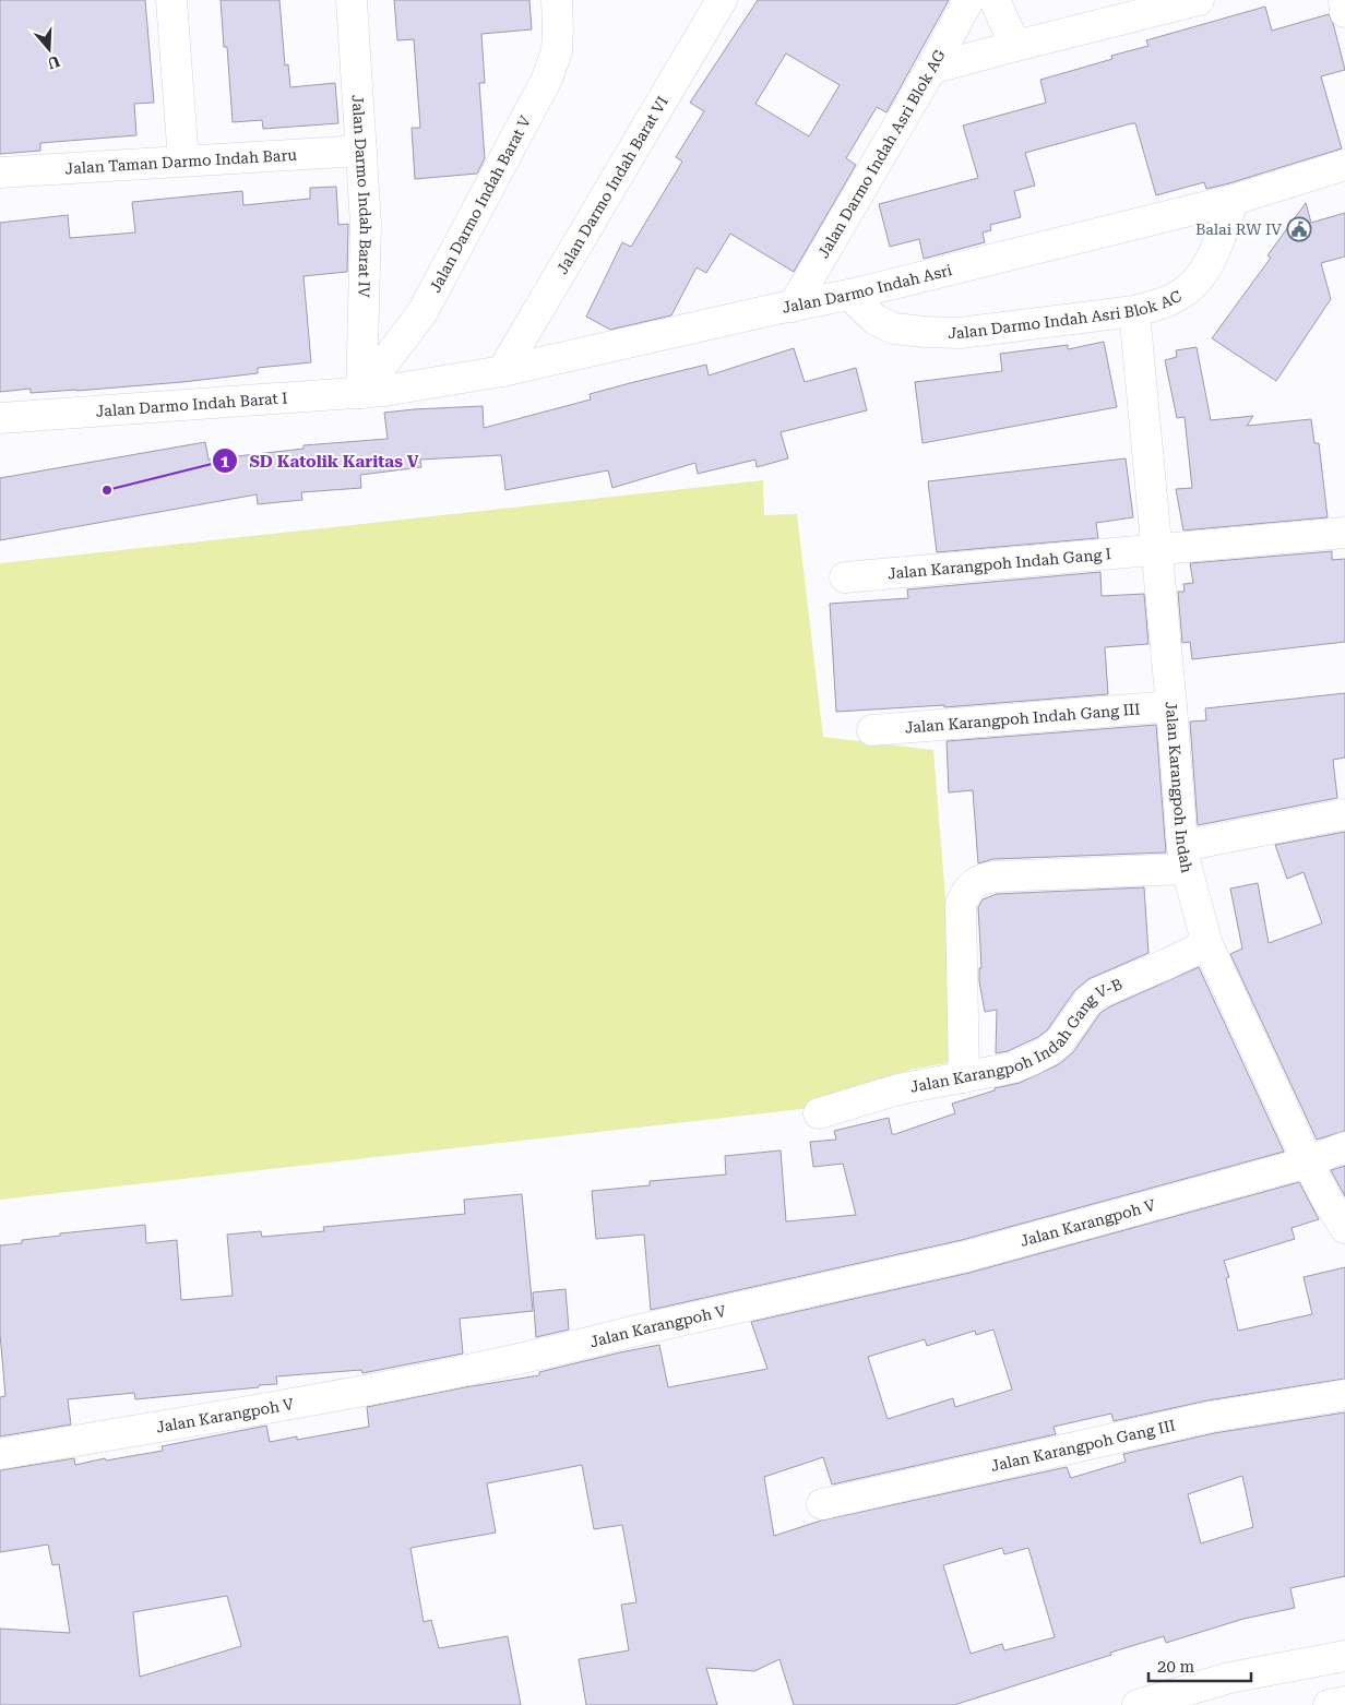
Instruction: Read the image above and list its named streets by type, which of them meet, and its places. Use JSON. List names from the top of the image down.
{
  "streets": {
    "street": [
      "Jalan Darmo Indah Asri Blok AG",
      "Jalan Taman Darmo Indah Baru",
      "Jalan Darmo Indah Barat VI",
      "Jalan Darmo Indah Barat IV",
      "Jalan Darmo Indah Barat V",
      "Jalan Darmo Indah Asri",
      "Jalan Darmo Indah Asri Blok AC",
      "Jalan Darmo Indah Barat I",
      "Jalan Karangpoh Indah Gang I",
      "Jalan Karangpoh Indah Gang III",
      "Jalan Karangpoh Indah",
      "Jalan Karangpoh Indah Gang V-B",
      "Jalan Karangpoh V",
      "Jalan Karangpoh Gang III"
    ]
  },
  "crossings": [
    ["Jalan Darmo Indah Asri Blok AG", "Jalan Darmo Indah Asri"],
    ["Jalan Taman Darmo Indah Baru", "Jalan Darmo Indah Barat IV"],
    ["Jalan Darmo Indah Barat VI", "Jalan Darmo Indah Asri"],
    ["Jalan Darmo Indah Barat IV", "Jalan Darmo Indah Barat V"],
    ["Jalan Darmo Indah Barat IV", "Jalan Darmo Indah Asri"],
    ["Jalan Darmo Indah Barat IV", "Jalan Darmo Indah Barat I"],
    ["Jalan Darmo Indah Barat V", "Jalan Darmo Indah Asri"],
    ["Jalan Darmo Indah Barat V", "Jalan Darmo Indah Barat I"],
    ["Jalan Darmo Indah Asri", "Jalan Darmo Indah Asri Blok AC"],
    ["Jalan Darmo Indah Asri", "Jalan Darmo Indah Barat I"],
    ["Jalan Darmo Indah Asri Blok AC", "Jalan Karangpoh Indah"],
    ["Jalan Karangpoh Indah Gang I", "Jalan Karangpoh Indah"],
    ["Jalan Karangpoh Indah Gang III", "Jalan Karangpoh Indah"],
    ["Jalan Karangpoh Indah", "Jalan Karangpoh Indah Gang V-B"],
    ["Jalan Karangpoh Indah", "Jalan Karangpoh V"]
  ],
  "places": {
    "public building": ["Balai RW IV"],
    "other": ["SD Katolik Karitas V"]
  },
  "scale_bar": "20 m",
  "north": "bottom"
}
